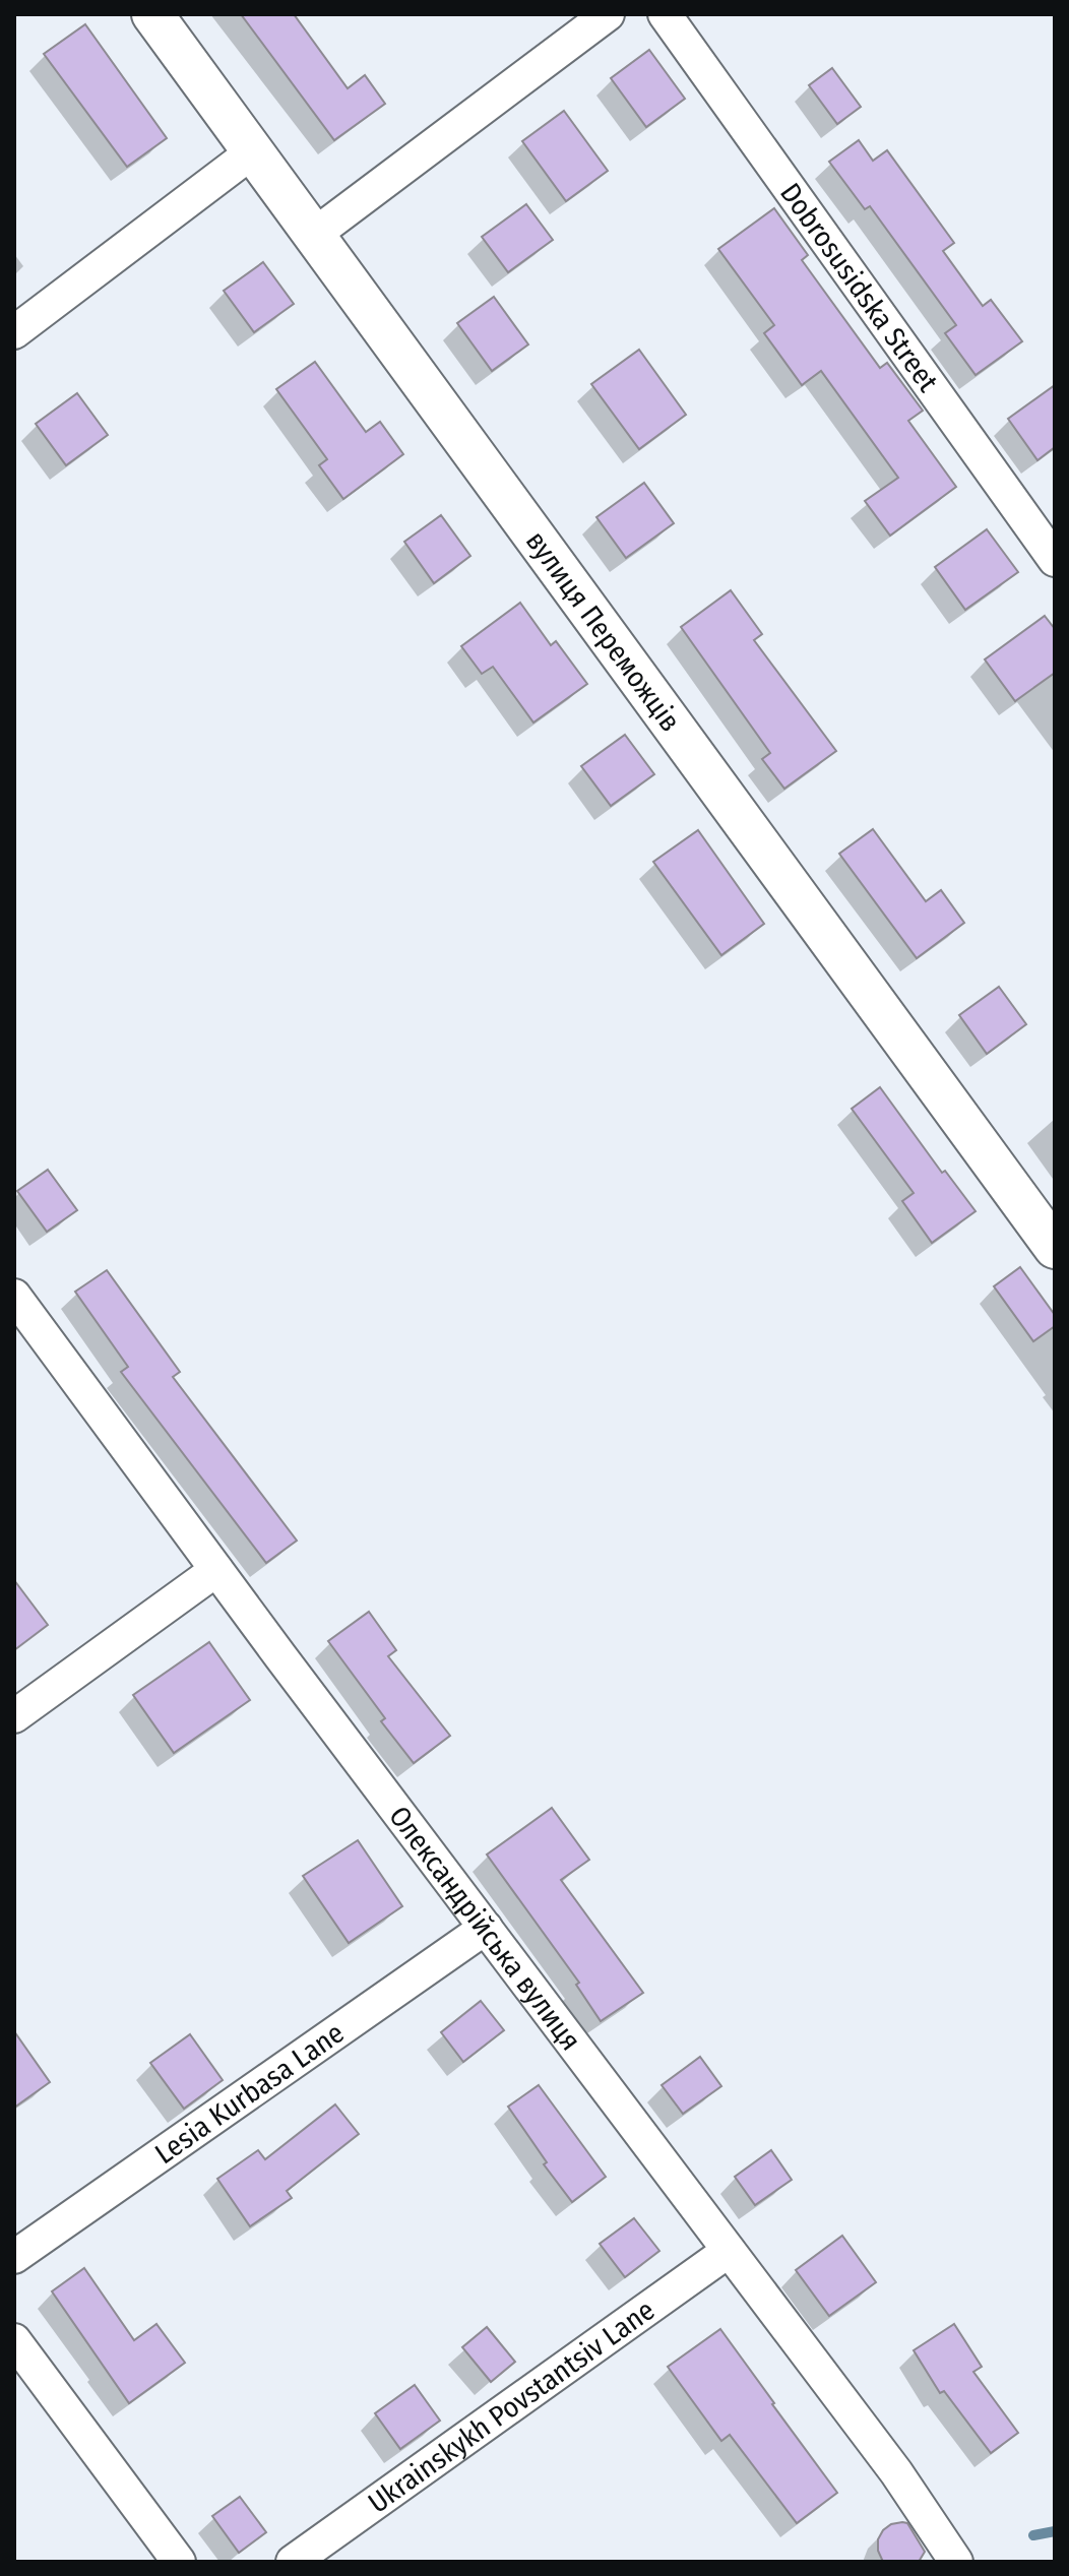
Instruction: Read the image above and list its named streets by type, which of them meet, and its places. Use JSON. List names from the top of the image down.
{
  "streets": {
    "street": [
      "Dobrosusidska Street",
      "вулиця Переможців",
      "Олександрійська вулиця",
      "Lesia Kurbasa Lane",
      "Ukrainskykh Povstantsiv Lane"
    ]
  },
  "crossings": [
    ["Олександрійська вулиця", "Lesia Kurbasa Lane"],
    ["Олександрійська вулиця", "Ukrainskykh Povstantsiv Lane"]
  ]
}
